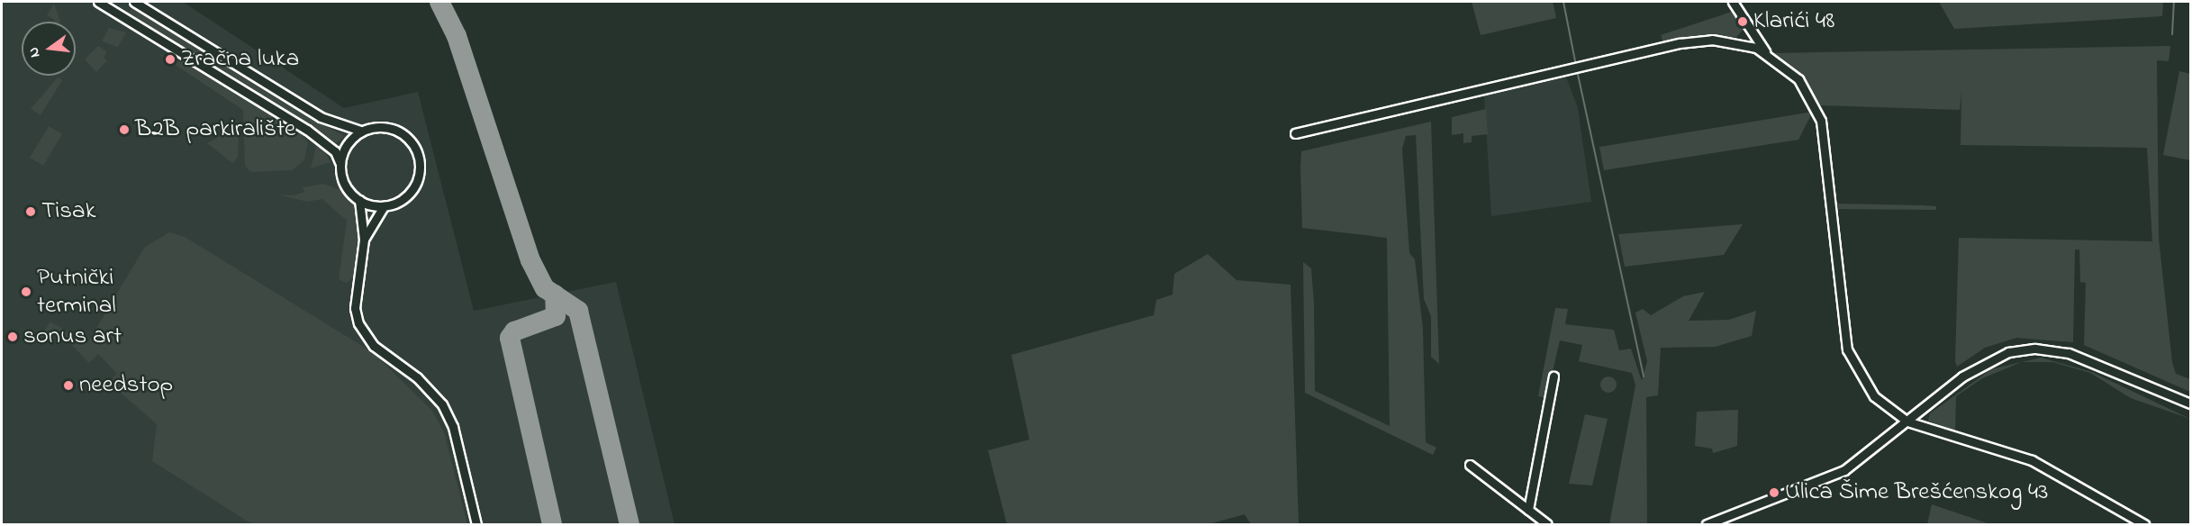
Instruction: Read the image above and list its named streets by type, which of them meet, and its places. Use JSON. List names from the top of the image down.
{
  "places": [
    "Klarići 48",
    "Zračna luka",
    "B2B parkiralište",
    "Tisak",
    "Putnički terminal",
    "sonus art",
    "needstop",
    "Ulica Šime Brešćenskog 43"
  ],
  "north": "left"
}
